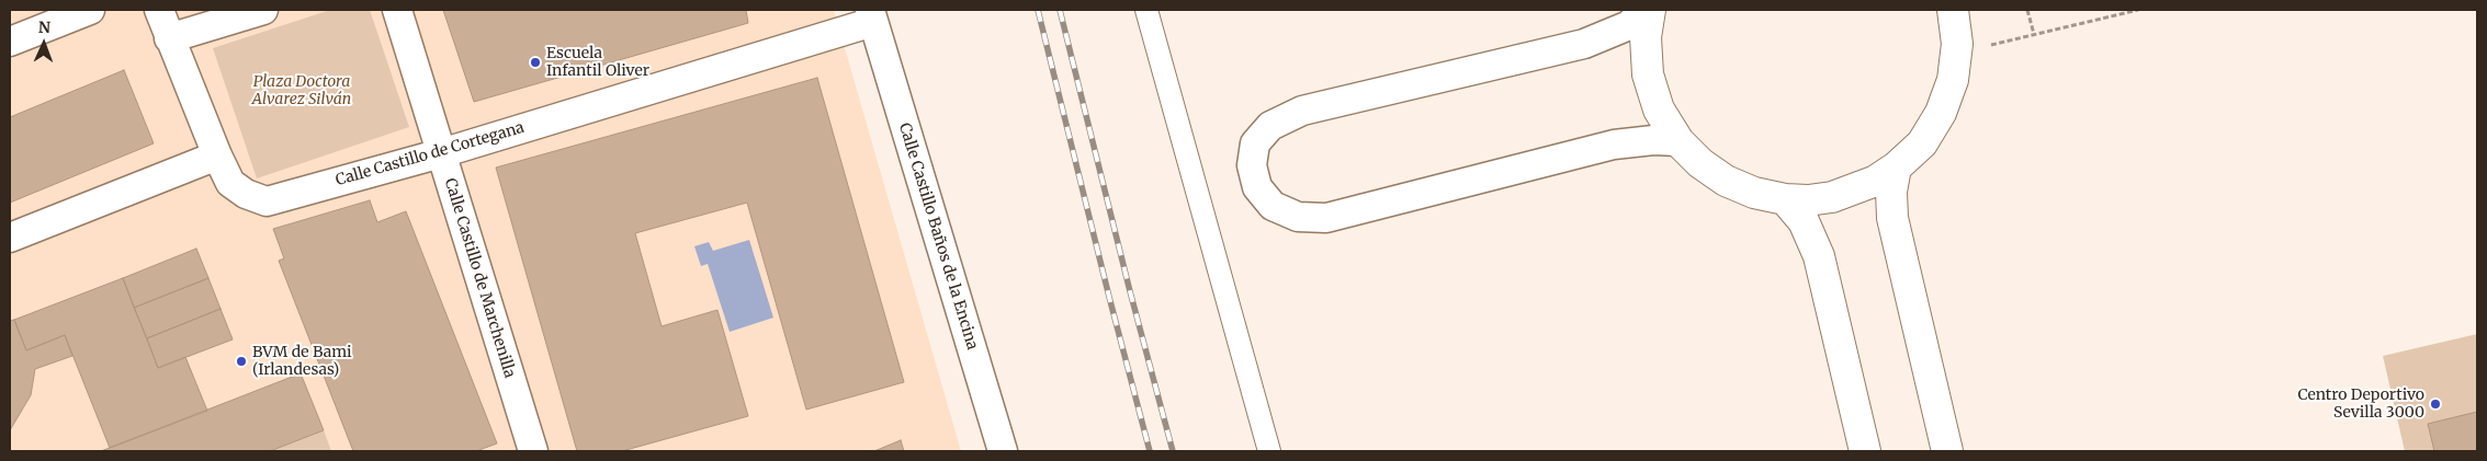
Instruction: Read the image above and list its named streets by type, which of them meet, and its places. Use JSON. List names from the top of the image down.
{
  "streets": {
    "street": ["Calle Castillo de Cortegana", "Calle Castillo Baños de la Encina", "Calle Castillo de Marchenilla"]
  },
  "crossings": [
    ["Calle Castillo de Cortegana", "Calle Castillo Baños de la Encina"],
    ["Calle Castillo de Cortegana", "Calle Castillo de Marchenilla"]
  ],
  "parks": ["Plaza Doctora Alvarez Silván"],
  "places": ["Escuela Infantil Oliver", "BVM de Bami (Irlandesas)", "Centro Deportivo Sevilla 3000"],
  "north": "top"
}
